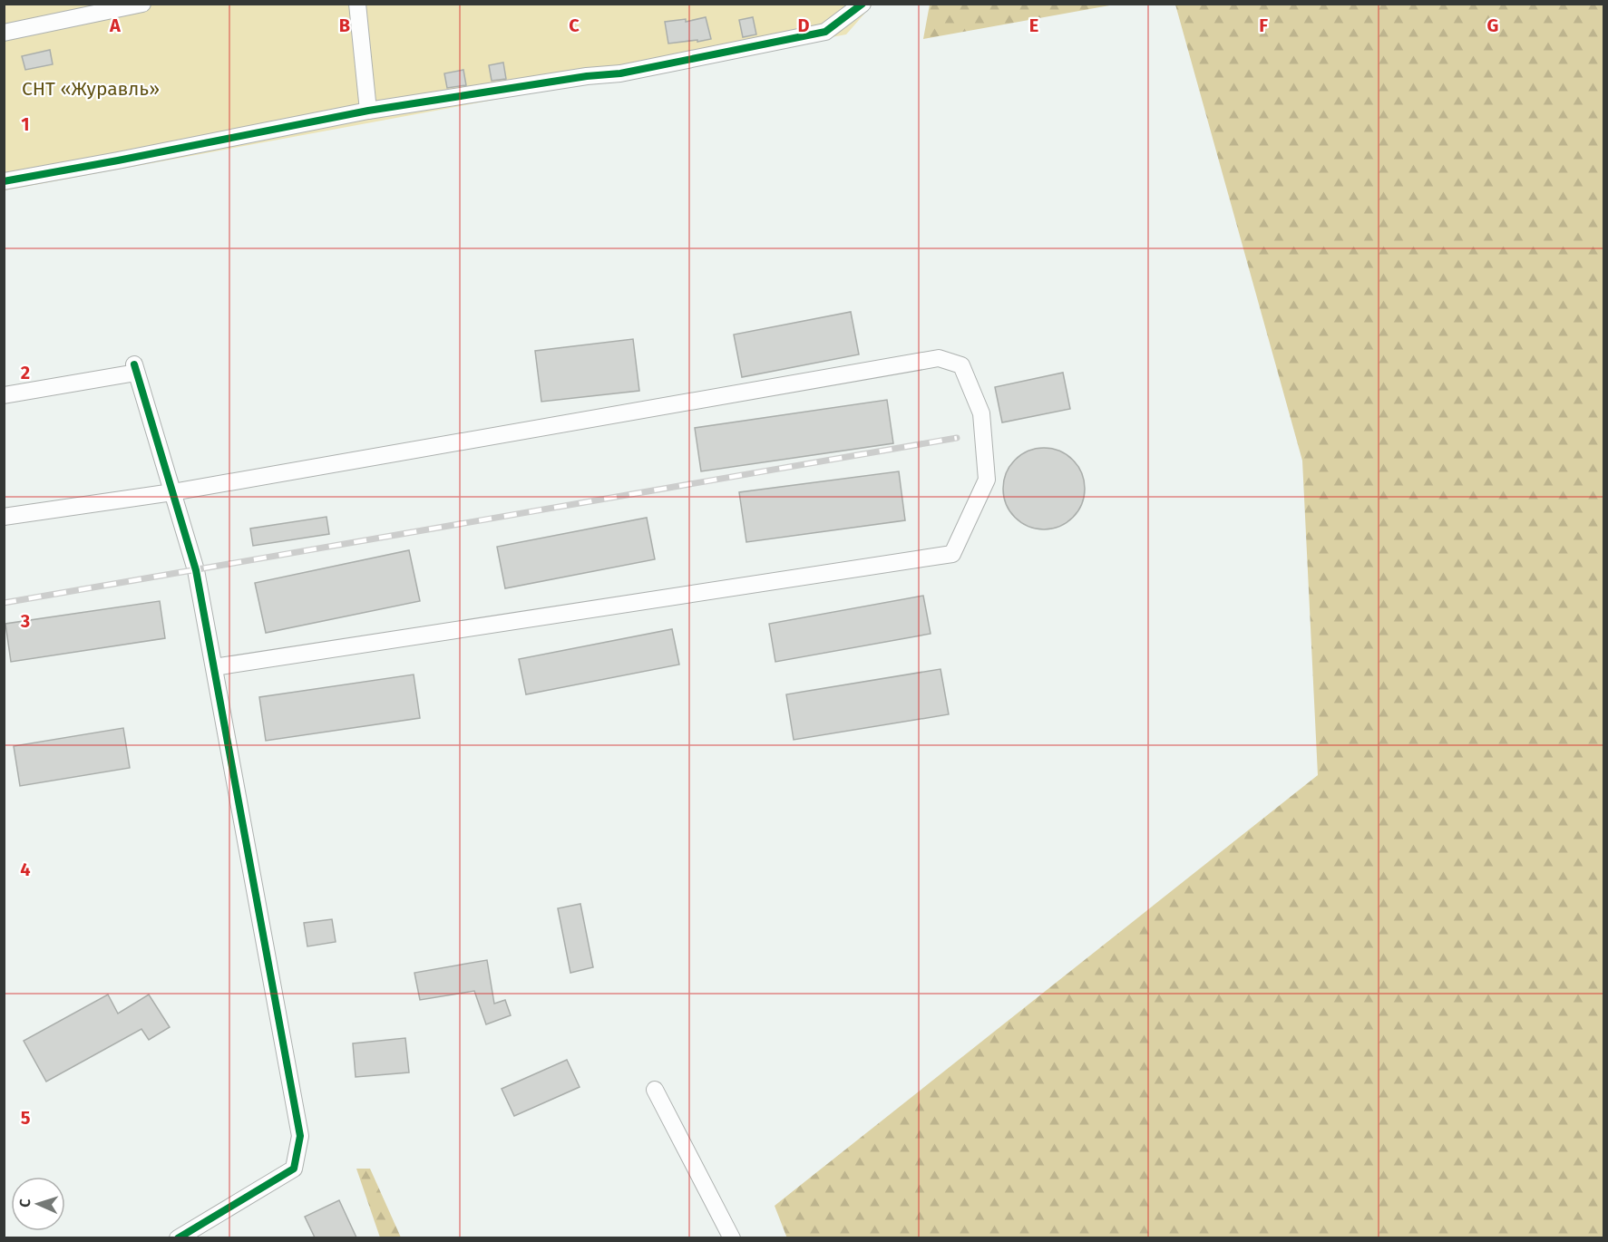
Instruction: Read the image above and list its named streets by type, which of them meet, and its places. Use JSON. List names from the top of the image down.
{
  "parks": ["СНТ «Журавль»"],
  "north": "left",
  "grid": {
    "columns": [
      "A",
      "B",
      "C",
      "D",
      "E",
      "F",
      "G"
    ],
    "rows": [
      "1",
      "2",
      "3",
      "4",
      "5"
    ]
  }
}
